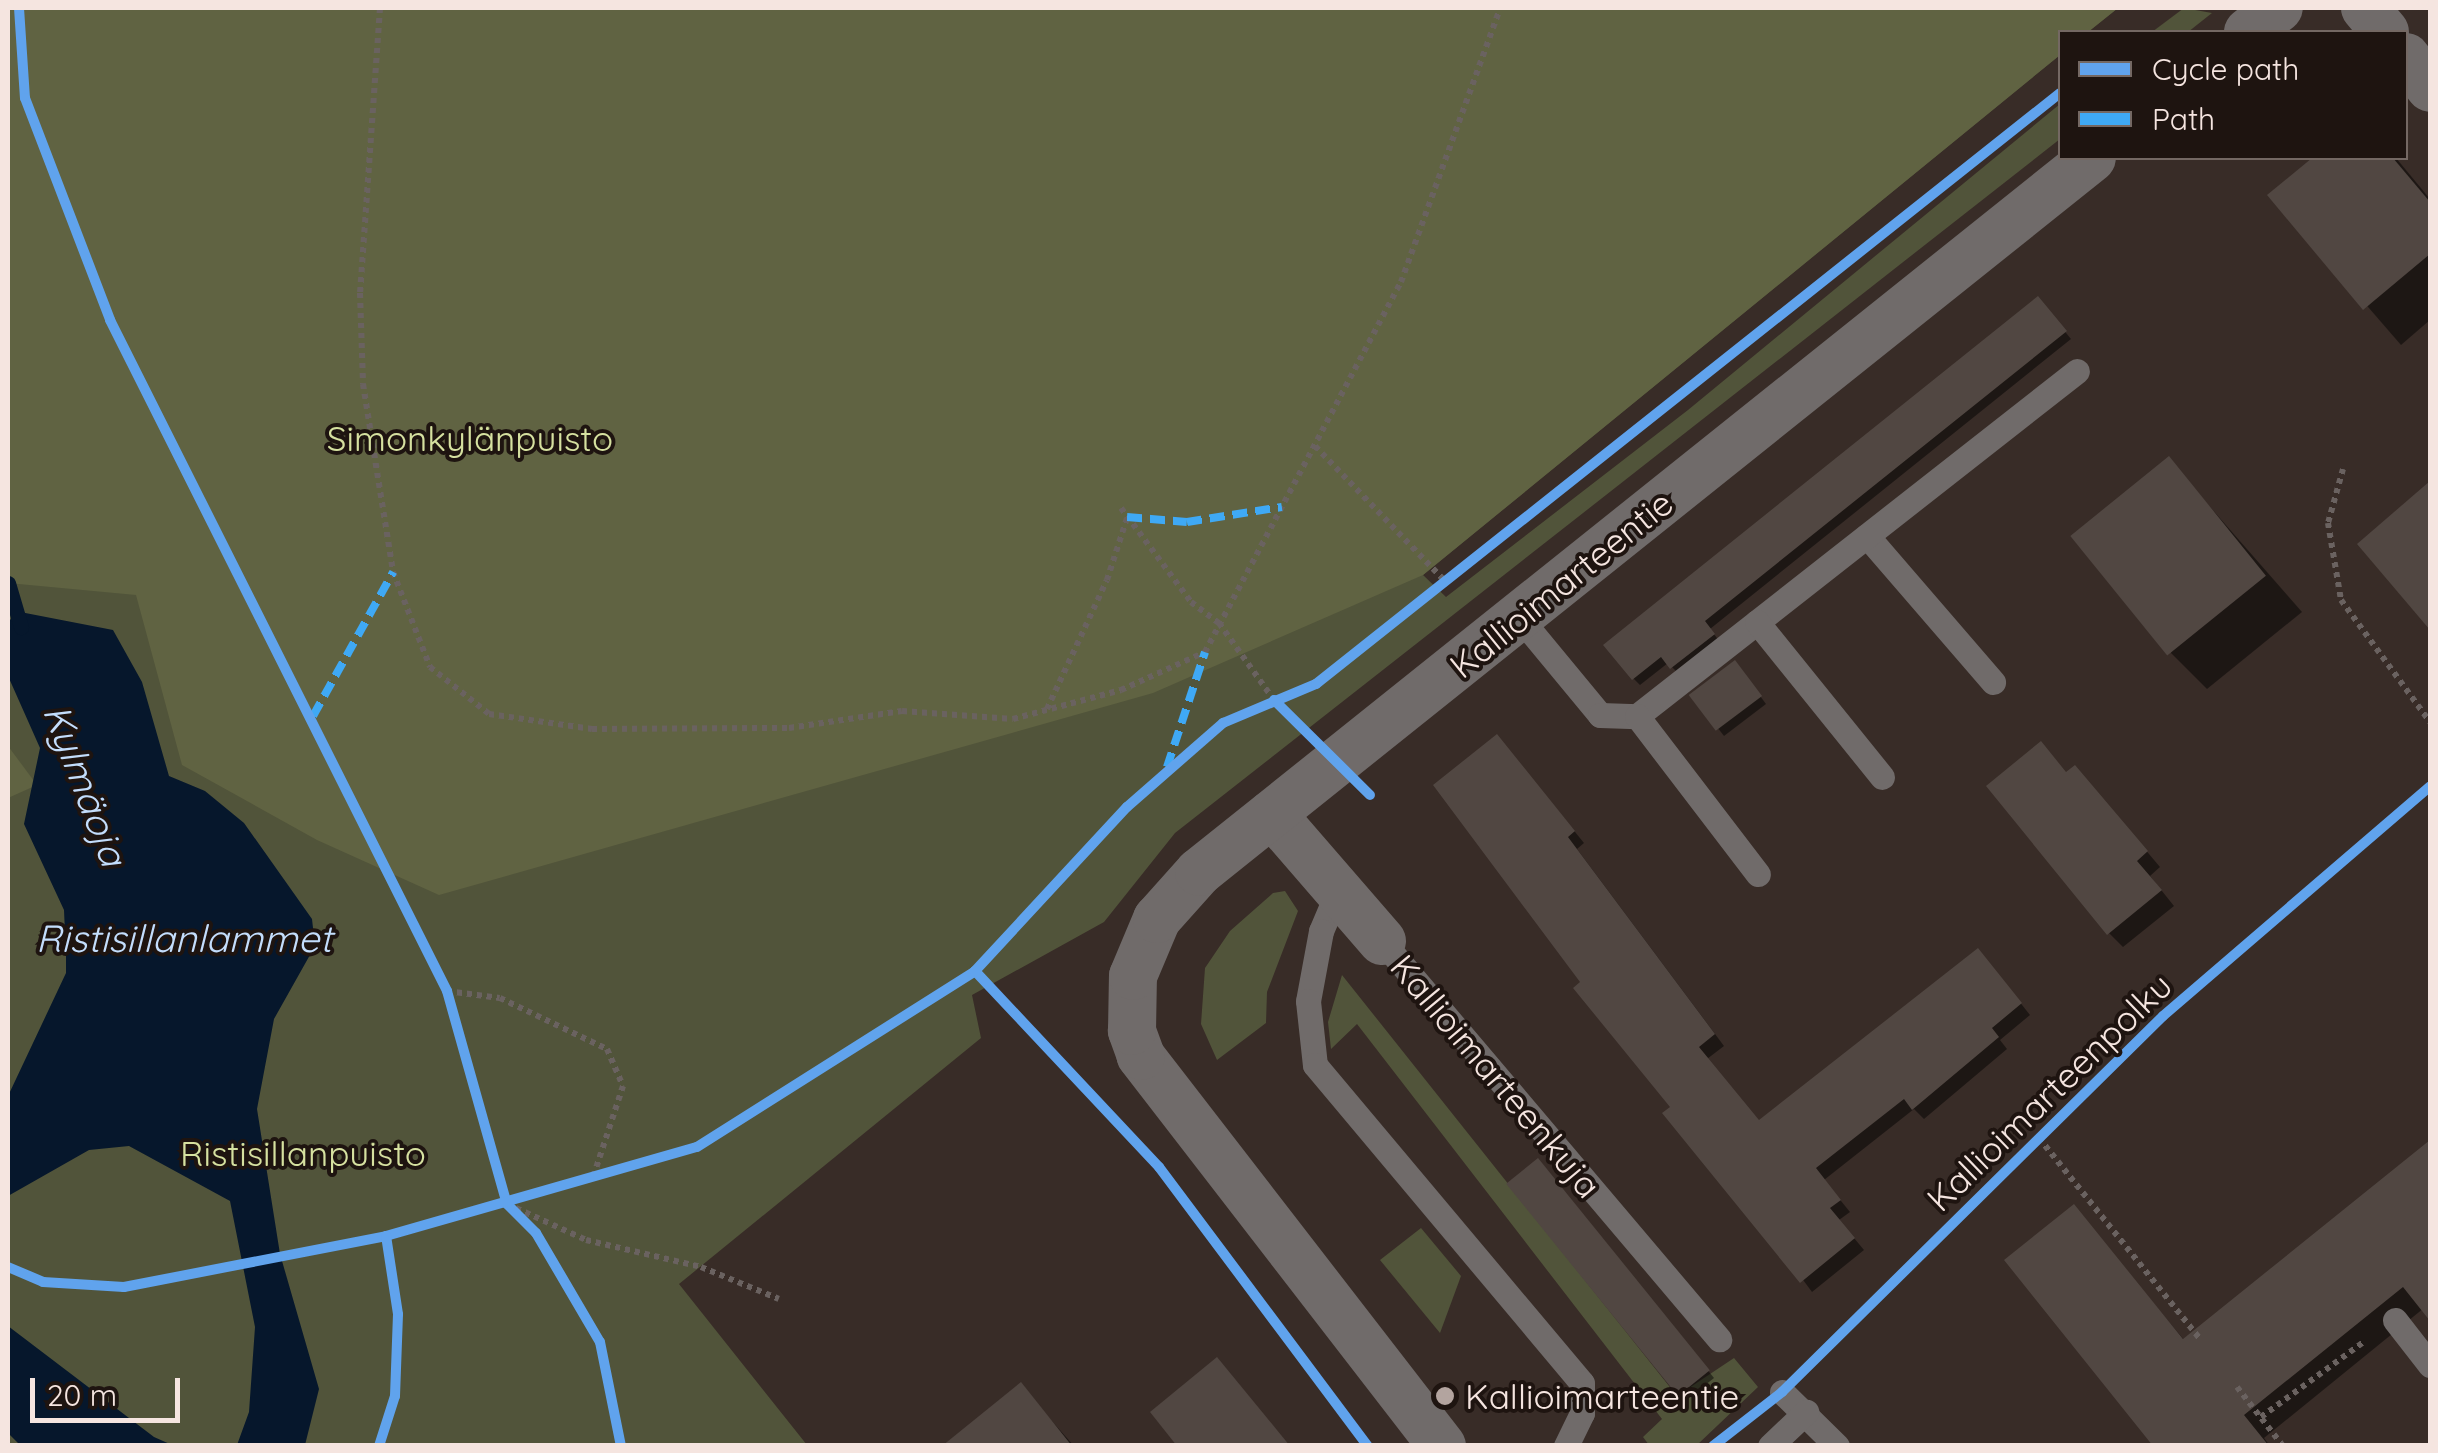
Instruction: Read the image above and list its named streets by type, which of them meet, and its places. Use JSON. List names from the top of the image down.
{
  "streets": {
    "street": ["Kallioimarteentie", "Kallioimarteenkuja"],
    "cycle path": ["Kallioimarteenpolku"]
  },
  "crossings": [
    ["Kallioimarteentie", "Kallioimarteenkuja"]
  ],
  "water": ["Kylmäoja", "Ristisillanlammet"],
  "parks": ["Simonkylänpuisto", "Ristisillanpuisto"],
  "places": ["Kallioimarteentie"],
  "legend": ["Cycle path", "Path"],
  "scale_bar": "20 m"
}
